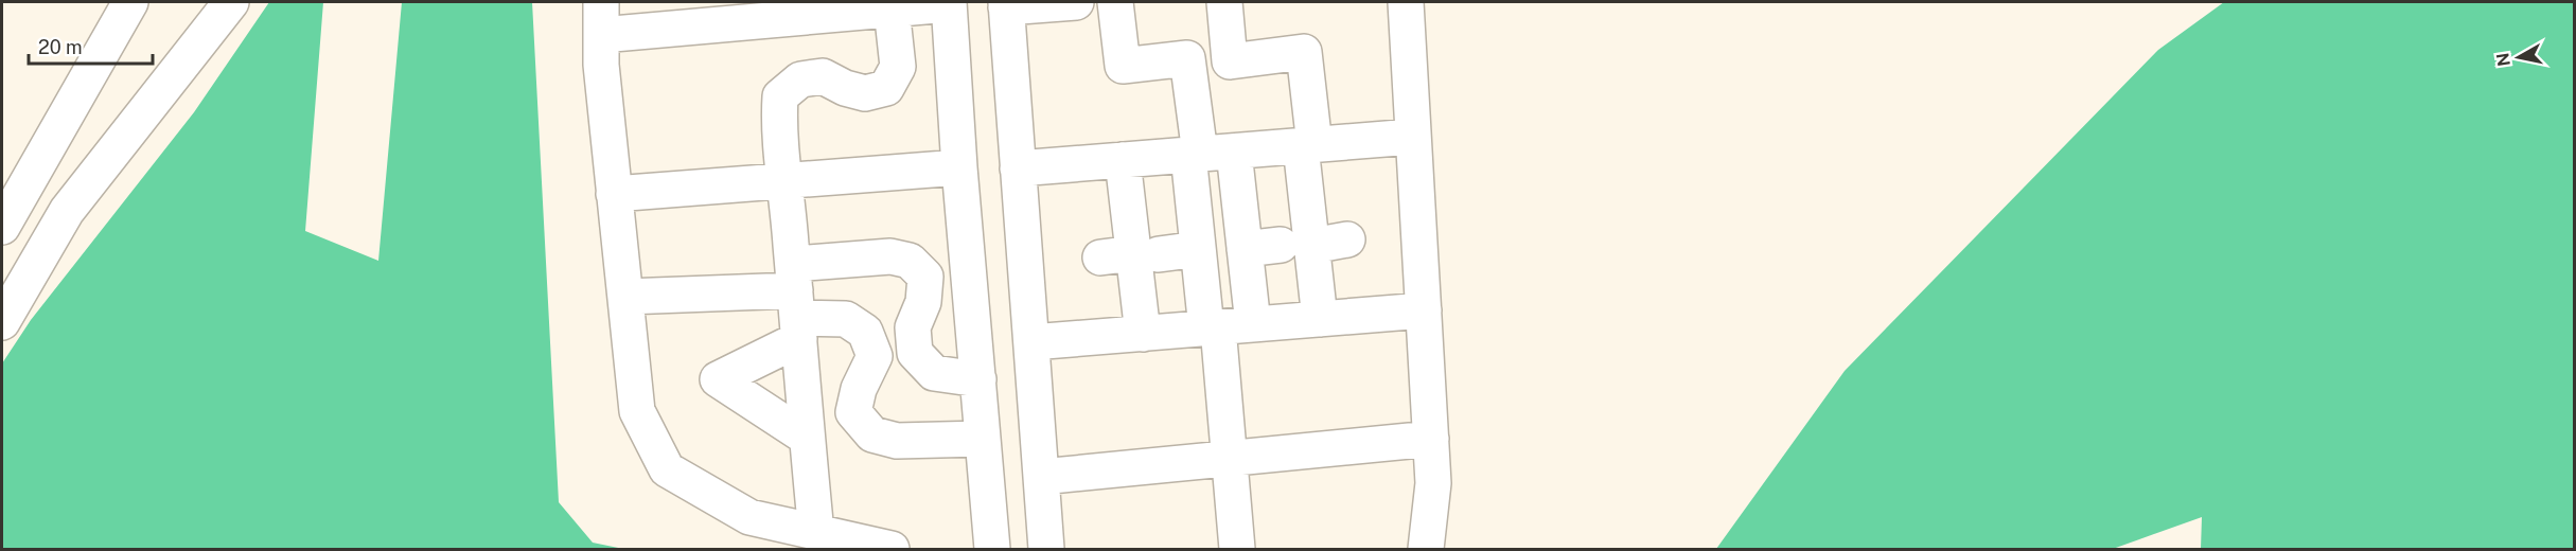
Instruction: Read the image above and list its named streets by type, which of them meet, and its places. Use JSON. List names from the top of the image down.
{
  "scale_bar": "20 m",
  "north": "left"
}
